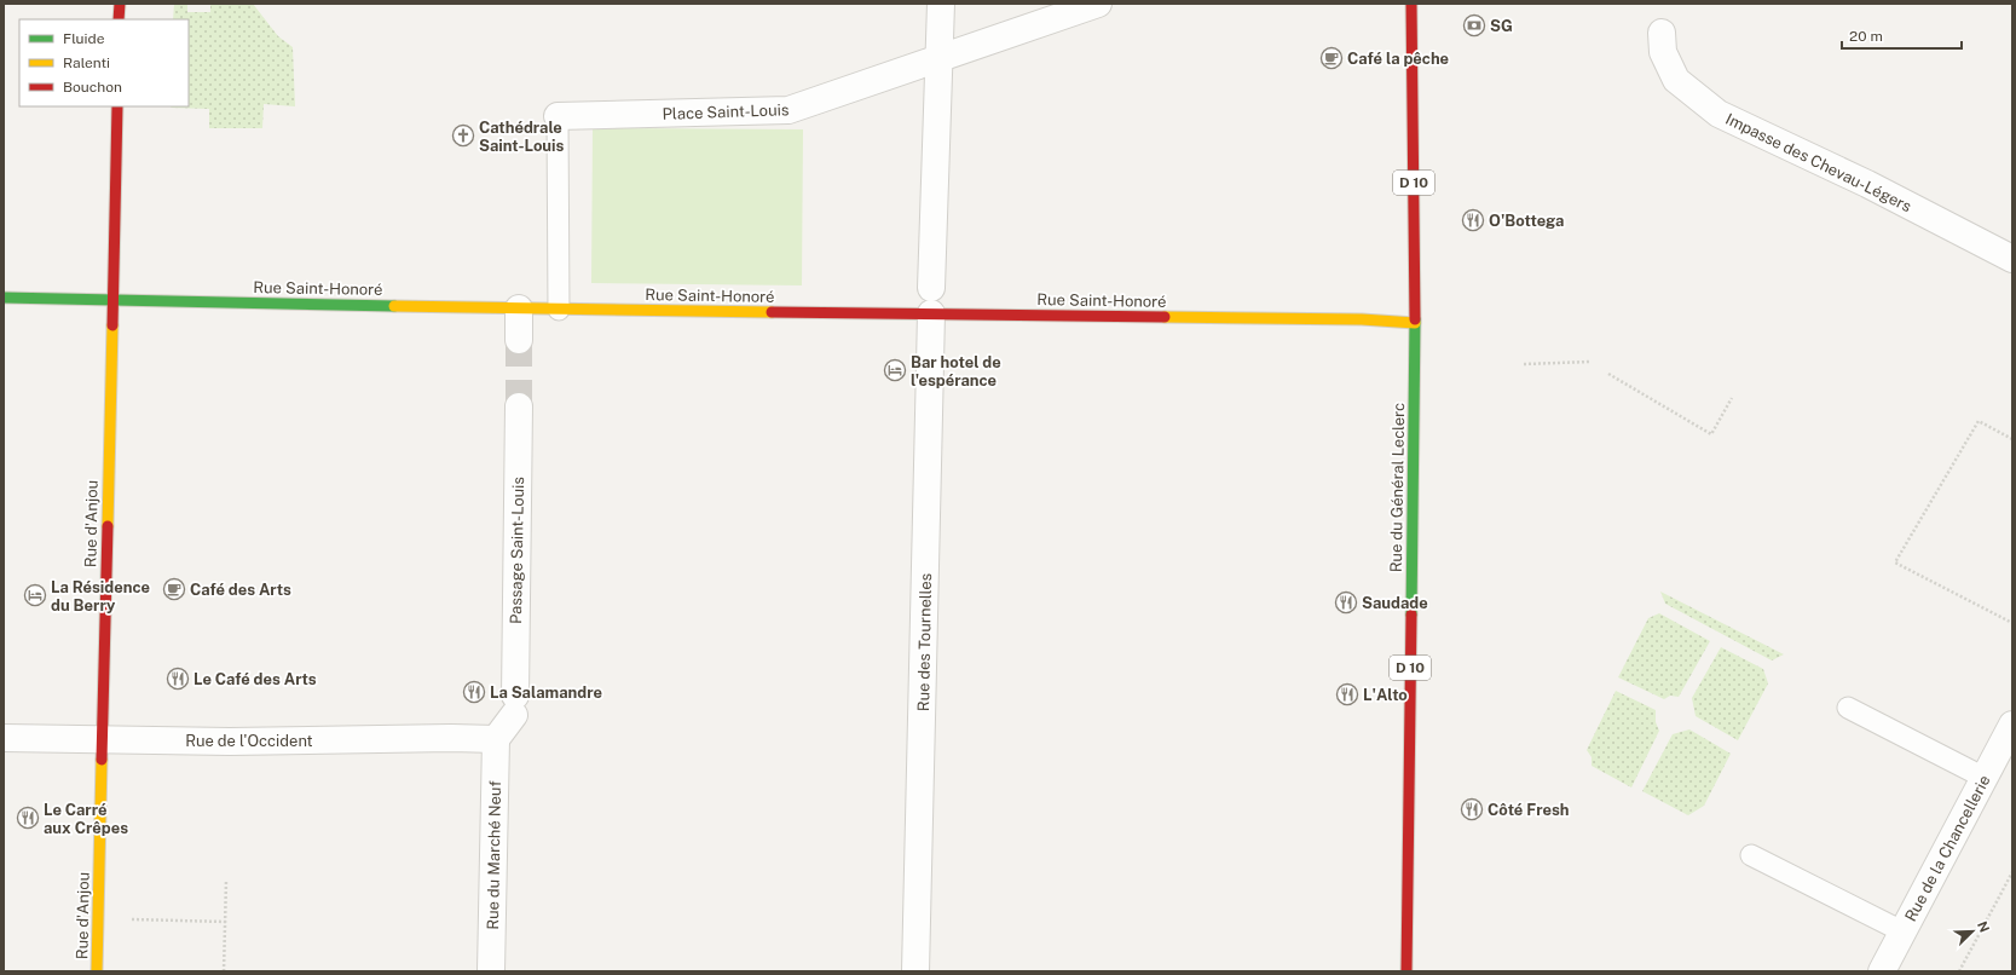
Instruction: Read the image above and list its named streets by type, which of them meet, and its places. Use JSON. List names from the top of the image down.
{
  "streets": {
    "street": [
      "Place Saint-Louis",
      "Impasse des Chevau-Légers",
      "D 10",
      "Rue Saint-Honoré",
      "Rue du Général Leclerc",
      "Rue d'Anjou",
      "Passage Saint-Louis",
      "Rue des Tournelles",
      "Rue de l'Occident",
      "Rue de la Chancellerie",
      "Rue du Marché Neuf"
    ]
  },
  "crossings": [
    ["Place Saint-Louis", "Rue Saint-Honoré"],
    ["Place Saint-Louis", "Rue des Tournelles"],
    ["Rue Saint-Honoré", "Rue du Général Leclerc"],
    ["Rue Saint-Honoré", "Rue d'Anjou"],
    ["Rue Saint-Honoré", "Rue des Tournelles"],
    ["Rue d'Anjou", "Rue de l'Occident"],
    ["Passage Saint-Louis", "Rue de l'Occident"],
    ["Passage Saint-Louis", "Rue du Marché Neuf"],
    ["Rue de l'Occident", "Rue du Marché Neuf"]
  ],
  "places": {
    "bank": ["SG"],
    "cafe": ["Café la pêche", "Café des Arts"],
    "church": ["Cathédrale Saint-Louis"],
    "restaurant": [
      "O'Bottega",
      "Saudade",
      "Le Café des Arts",
      "La Salamandre",
      "L'Alto",
      "Côté Fresh",
      "Le Carré aux Crêpes"
    ],
    "hotel": ["Bar hotel de l'espérance", "La Résidence du Berry"]
  },
  "legend": ["Fluide", "Ralenti", "Bouchon"],
  "scale_bar": "20 m",
  "north": "top right"
}
